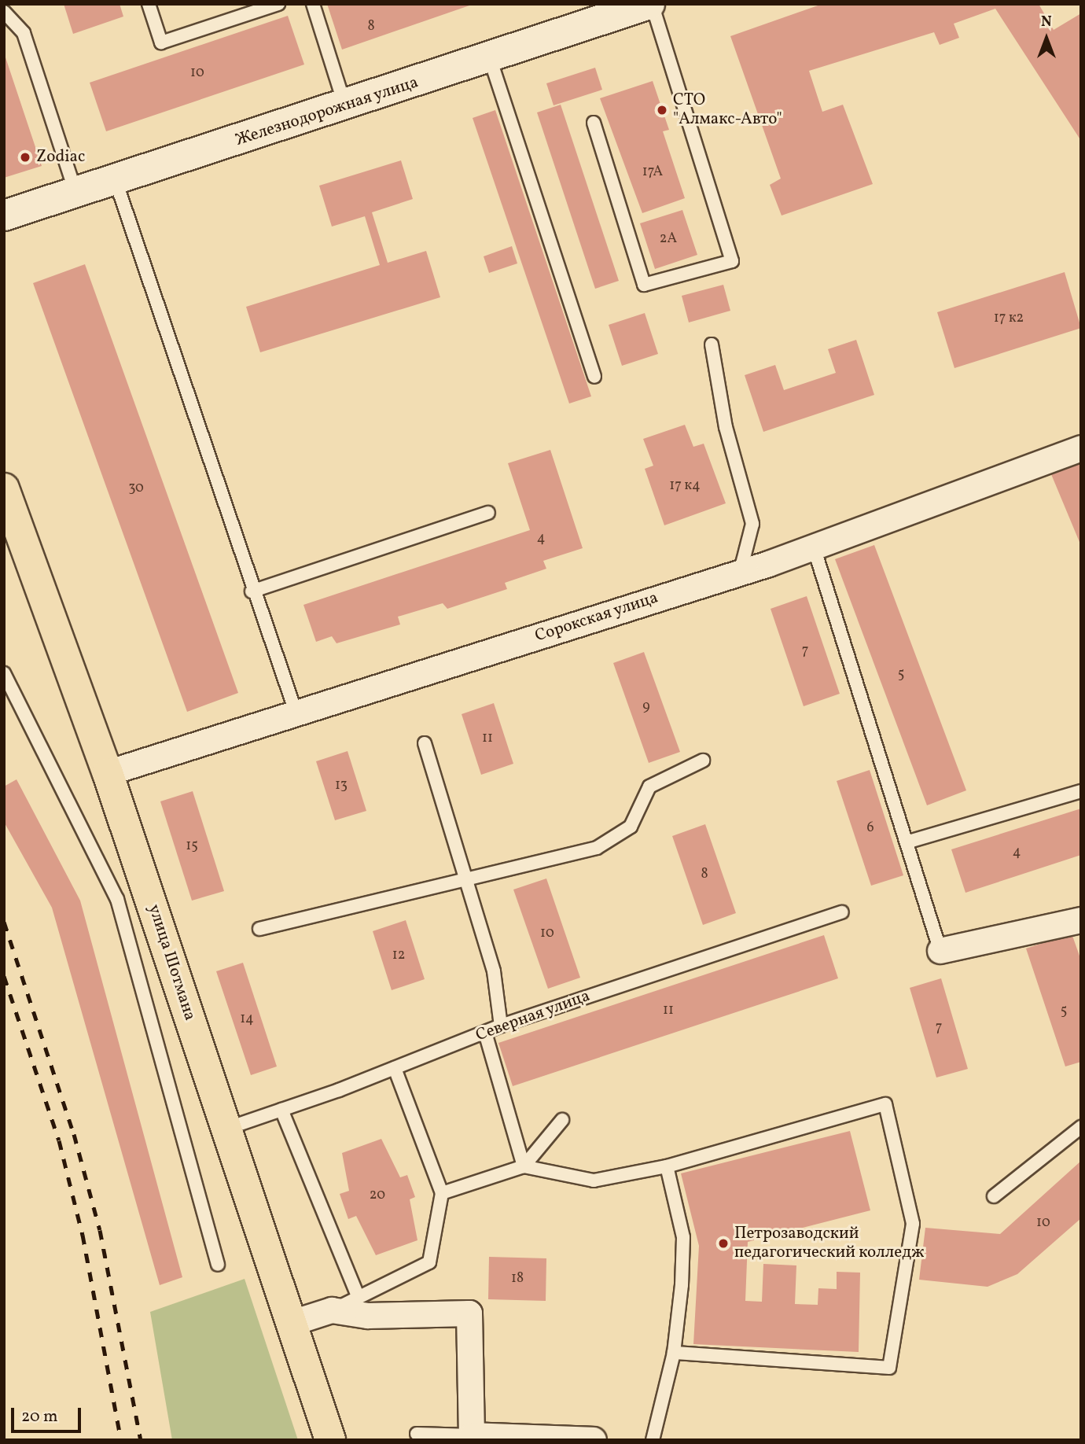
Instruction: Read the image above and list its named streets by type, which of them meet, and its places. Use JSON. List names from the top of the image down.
{
  "streets": {
    "main road": ["улица Шотмана"],
    "street": ["Железнодорожная улица", "Сорокская улица"],
    "lane": ["Северная улица"]
  },
  "crossings": [
    ["Сорокская улица", "улица Шотмана"],
    ["улица Шотмана", "Северная улица"]
  ],
  "places": ["СТО \"Алмакс-Авто\"", "Zodiac", "Петрозаводский педагогический колледж"],
  "house_numbers": [
    "8",
    "10",
    "17А",
    "2А",
    "17 к2",
    "17 к4",
    "30",
    "4",
    "7",
    "5",
    "9",
    "11",
    "13",
    "6",
    "15",
    "4",
    "8",
    "10",
    "12",
    "11",
    "5",
    "14",
    "7",
    "20",
    "10",
    "18"
  ],
  "scale_bar": "20 m",
  "north": "top"
}
